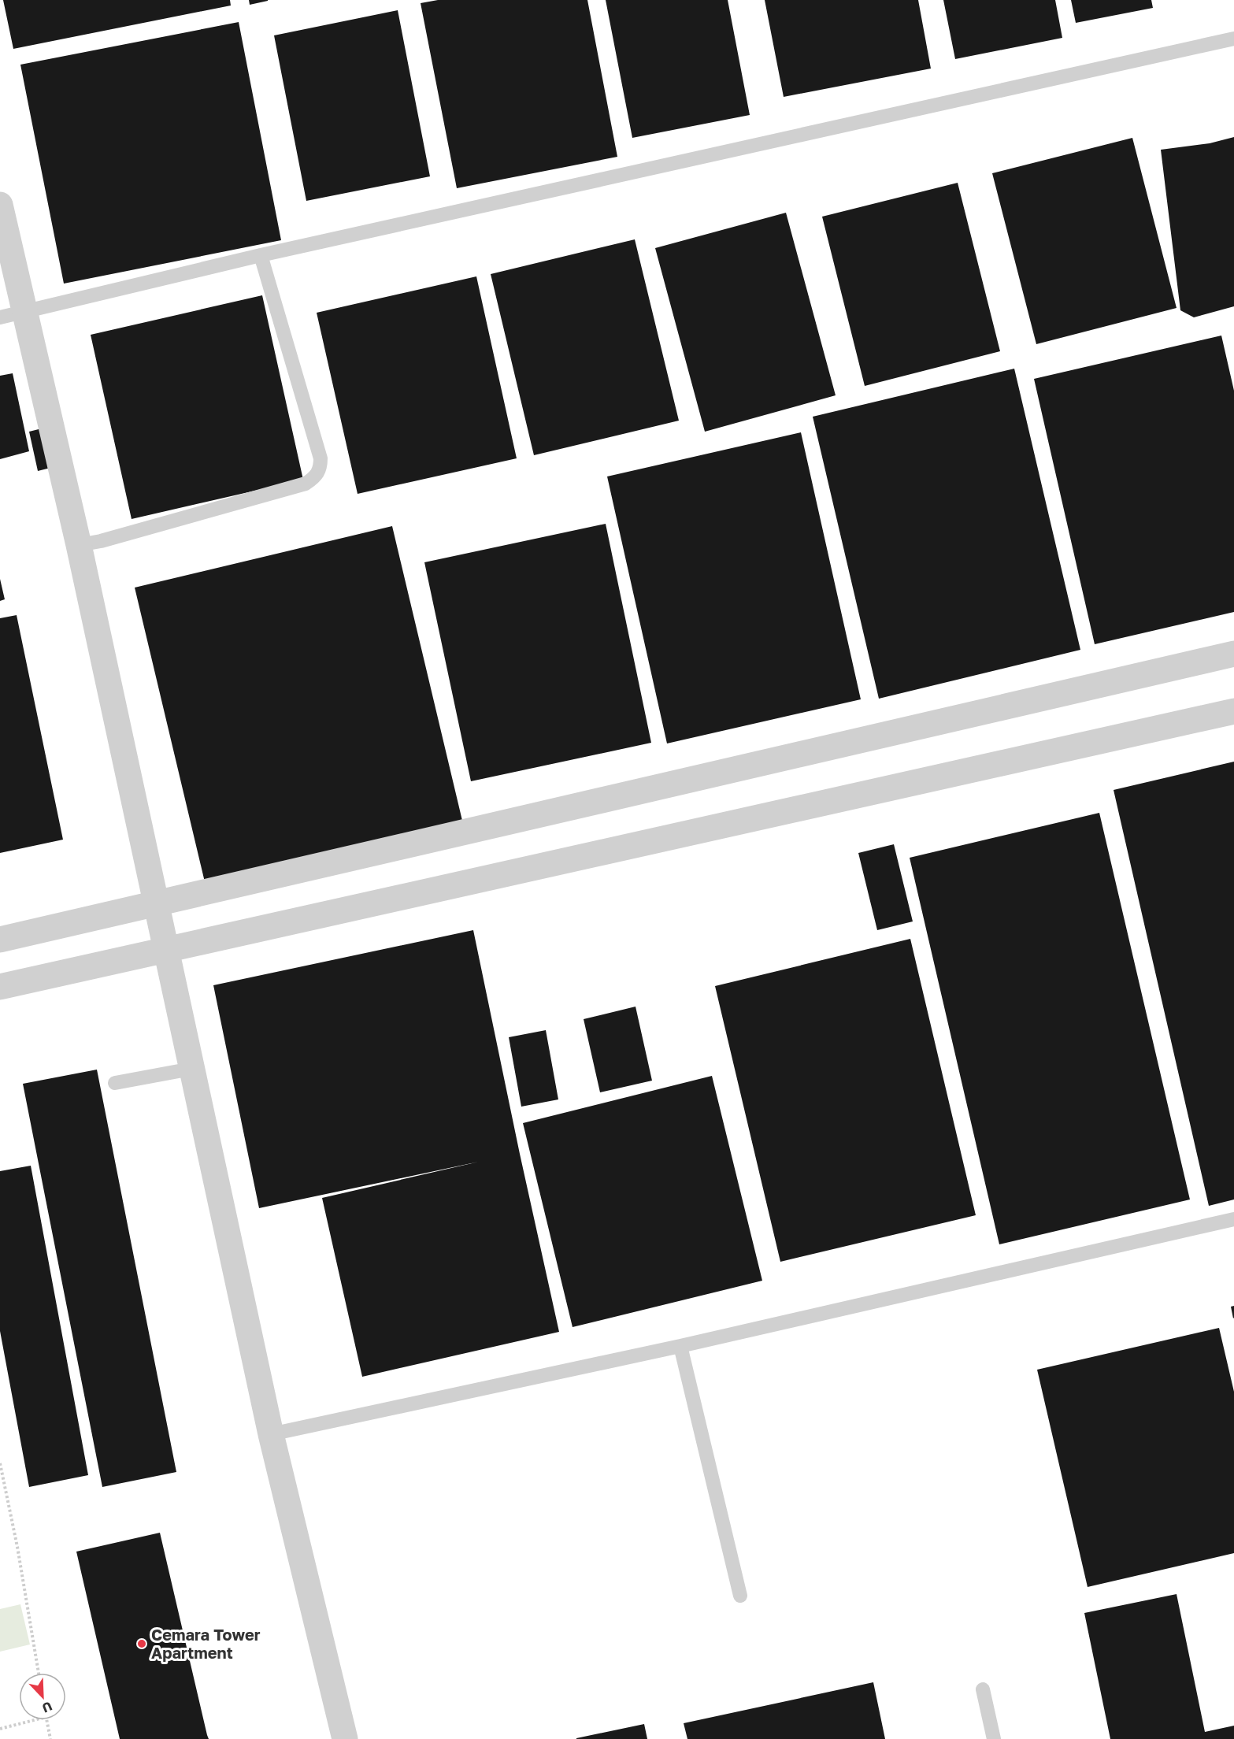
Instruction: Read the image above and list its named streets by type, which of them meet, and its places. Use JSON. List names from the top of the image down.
{
  "places": ["Cemara Tower Apartment"],
  "north": "bottom right"
}
